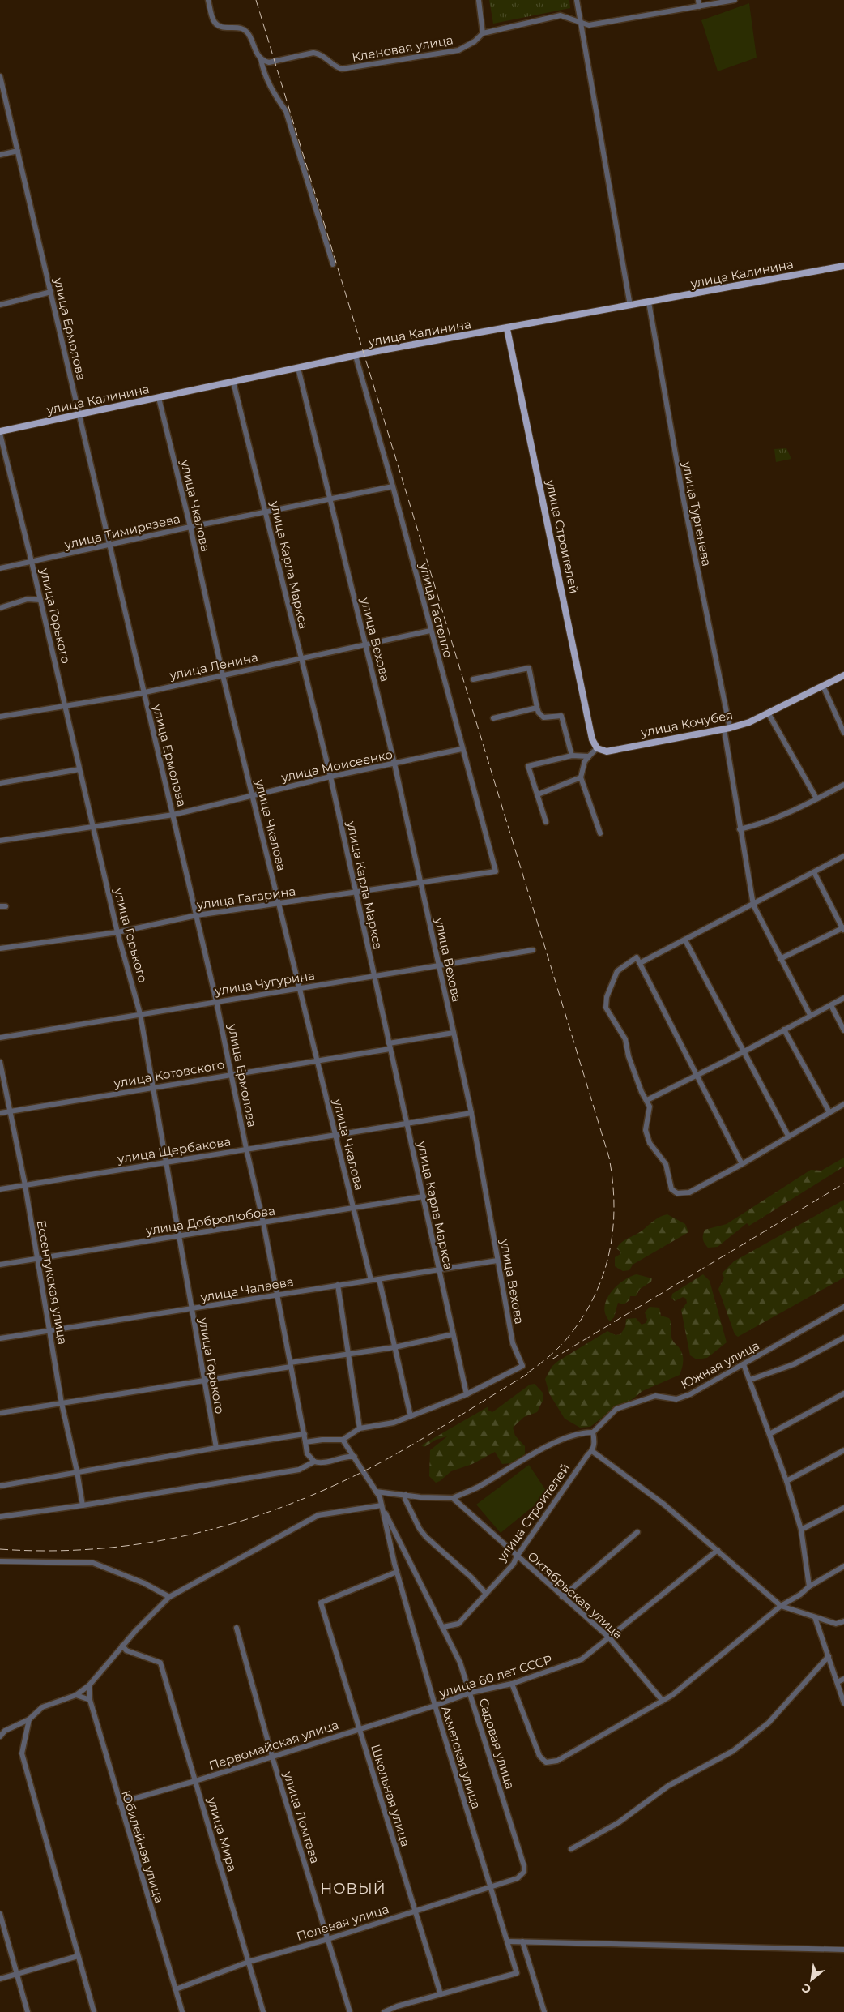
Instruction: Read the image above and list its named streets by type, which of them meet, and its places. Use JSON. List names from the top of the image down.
{
  "streets": {
    "main road": ["улица Калинина", "улица Строителей", "улица Кочубея"],
    "street": [
      "Кленовая улица",
      "улица Ермолова",
      "улица Чкалова",
      "улица Тургенева",
      "улица Тимирязева",
      "улица Карла Маркса",
      "улица Гастелло",
      "улица Горького",
      "улица Вехова",
      "улица Ленина",
      "улица Моисеенко",
      "улица Гагарина",
      "улица Чугурина",
      "улица Котовского",
      "улица Щербакова",
      "улица Добролюбова",
      "Ессентукская улица",
      "улица Чапаева",
      "Южная улица",
      "Октябрьская улица",
      "улица 60 лет СССР",
      "Садовая улица",
      "Первомайская улица",
      "Ахметская улица",
      "Школьная улица",
      "улица Ломтева",
      "улица Мира",
      "Юбилейная улица",
      "Полевая улица"
    ]
  },
  "crossings": [
    ["улица Калинина", "улица Ермолова"],
    ["улица Калинина", "улица Чкалова"],
    ["улица Калинина", "улица Тургенева"],
    ["улица Калинина", "улица Строителей"],
    ["улица Калинина", "улица Карла Маркса"],
    ["улица Калинина", "улица Гастелло"],
    ["улица Калинина", "улица Горького"],
    ["улица Калинина", "улица Вехова"],
    ["улица Ермолова", "улица Тимирязева"],
    ["улица Ермолова", "улица Ленина"],
    ["улица Ермолова", "улица Моисеенко"],
    ["улица Ермолова", "улица Гагарина"],
    ["улица Ермолова", "улица Чугурина"],
    ["улица Ермолова", "улица Котовского"],
    ["улица Ермолова", "улица Щербакова"],
    ["улица Ермолова", "улица Добролюбова"],
    ["улица Ермолова", "улица Чапаева"],
    ["улица Чкалова", "улица Тимирязева"],
    ["улица Чкалова", "улица Ленина"],
    ["улица Чкалова", "улица Моисеенко"],
    ["улица Чкалова", "улица Гагарина"],
    ["улица Чкалова", "улица Чугурина"],
    ["улица Чкалова", "улица Котовского"],
    ["улица Чкалова", "улица Щербакова"],
    ["улица Чкалова", "улица Добролюбова"],
    ["улица Чкалова", "улица Чапаева"],
    ["улица Тургенева", "улица Кочубея"],
    ["улица Тимирязева", "улица Карла Маркса"],
    ["улица Тимирязева", "улица Гастелло"],
    ["улица Тимирязева", "улица Горького"],
    ["улица Тимирязева", "улица Вехова"],
    ["улица Строителей", "улица Кочубея"],
    ["улица Строителей", "Октябрьская улица"],
    ["улица Строителей", "Садовая улица"],
    ["улица Карла Маркса", "улица Вехова"],
    ["улица Карла Маркса", "улица Ленина"],
    ["улица Карла Маркса", "улица Моисеенко"],
    ["улица Карла Маркса", "улица Гагарина"],
    ["улица Карла Маркса", "улица Чугурина"],
    ["улица Карла Маркса", "улица Котовского"],
    ["улица Карла Маркса", "улица Щербакова"],
    ["улица Карла Маркса", "улица Добролюбова"],
    ["улица Карла Маркса", "улица Чапаева"],
    ["улица Гастелло", "улица Ленина"],
    ["улица Гастелло", "улица Моисеенко"],
    ["улица Гастелло", "улица Гагарина"],
    ["улица Горького", "улица Ленина"],
    ["улица Горького", "улица Моисеенко"],
    ["улица Горького", "улица Гагарина"],
    ["улица Горького", "улица Чугурина"],
    ["улица Горького", "улица Котовского"],
    ["улица Горького", "улица Щербакова"],
    ["улица Горького", "улица Добролюбова"],
    ["улица Горького", "улица Чапаева"],
    ["улица Вехова", "улица Ленина"],
    ["улица Вехова", "улица Моисеенко"],
    ["улица Вехова", "улица Гагарина"],
    ["улица Вехова", "улица Чугурина"],
    ["улица Вехова", "улица Котовского"],
    ["улица Вехова", "улица Щербакова"],
    ["улица Вехова", "улица Чапаева"],
    ["улица Вехова", "Ахметская улица"],
    ["улица Котовского", "Ессентукская улица"],
    ["улица Щербакова", "Ессентукская улица"],
    ["улица Добролюбова", "Ессентукская улица"],
    ["Ессентукская улица", "улица Чапаева"],
    ["Октябрьская улица", "улица 60 лет СССР"],
    ["улица 60 лет СССР", "Садовая улица"],
    ["улица 60 лет СССР", "Первомайская улица"],
    ["улица 60 лет СССР", "Ахметская улица"],
    ["Садовая улица", "Ахметская улица"],
    ["Садовая улица", "Полевая улица"],
    ["Первомайская улица", "Ахметская улица"],
    ["Первомайская улица", "Школьная улица"],
    ["Первомайская улица", "улица Ломтева"],
    ["Первомайская улица", "улица Мира"],
    ["Первомайская улица", "Юбилейная улица"],
    ["Ахметская улица", "Школьная улица"],
    ["Ахметская улица", "Полевая улица"],
    ["Школьная улица", "Полевая улица"],
    ["улица Ломтева", "Полевая улица"],
    ["улица Мира", "Полевая улица"],
    ["Юбилейная улица", "Полевая улица"]
  ],
  "districts": ["НОВЫЙ"],
  "north": "bottom left"
}
